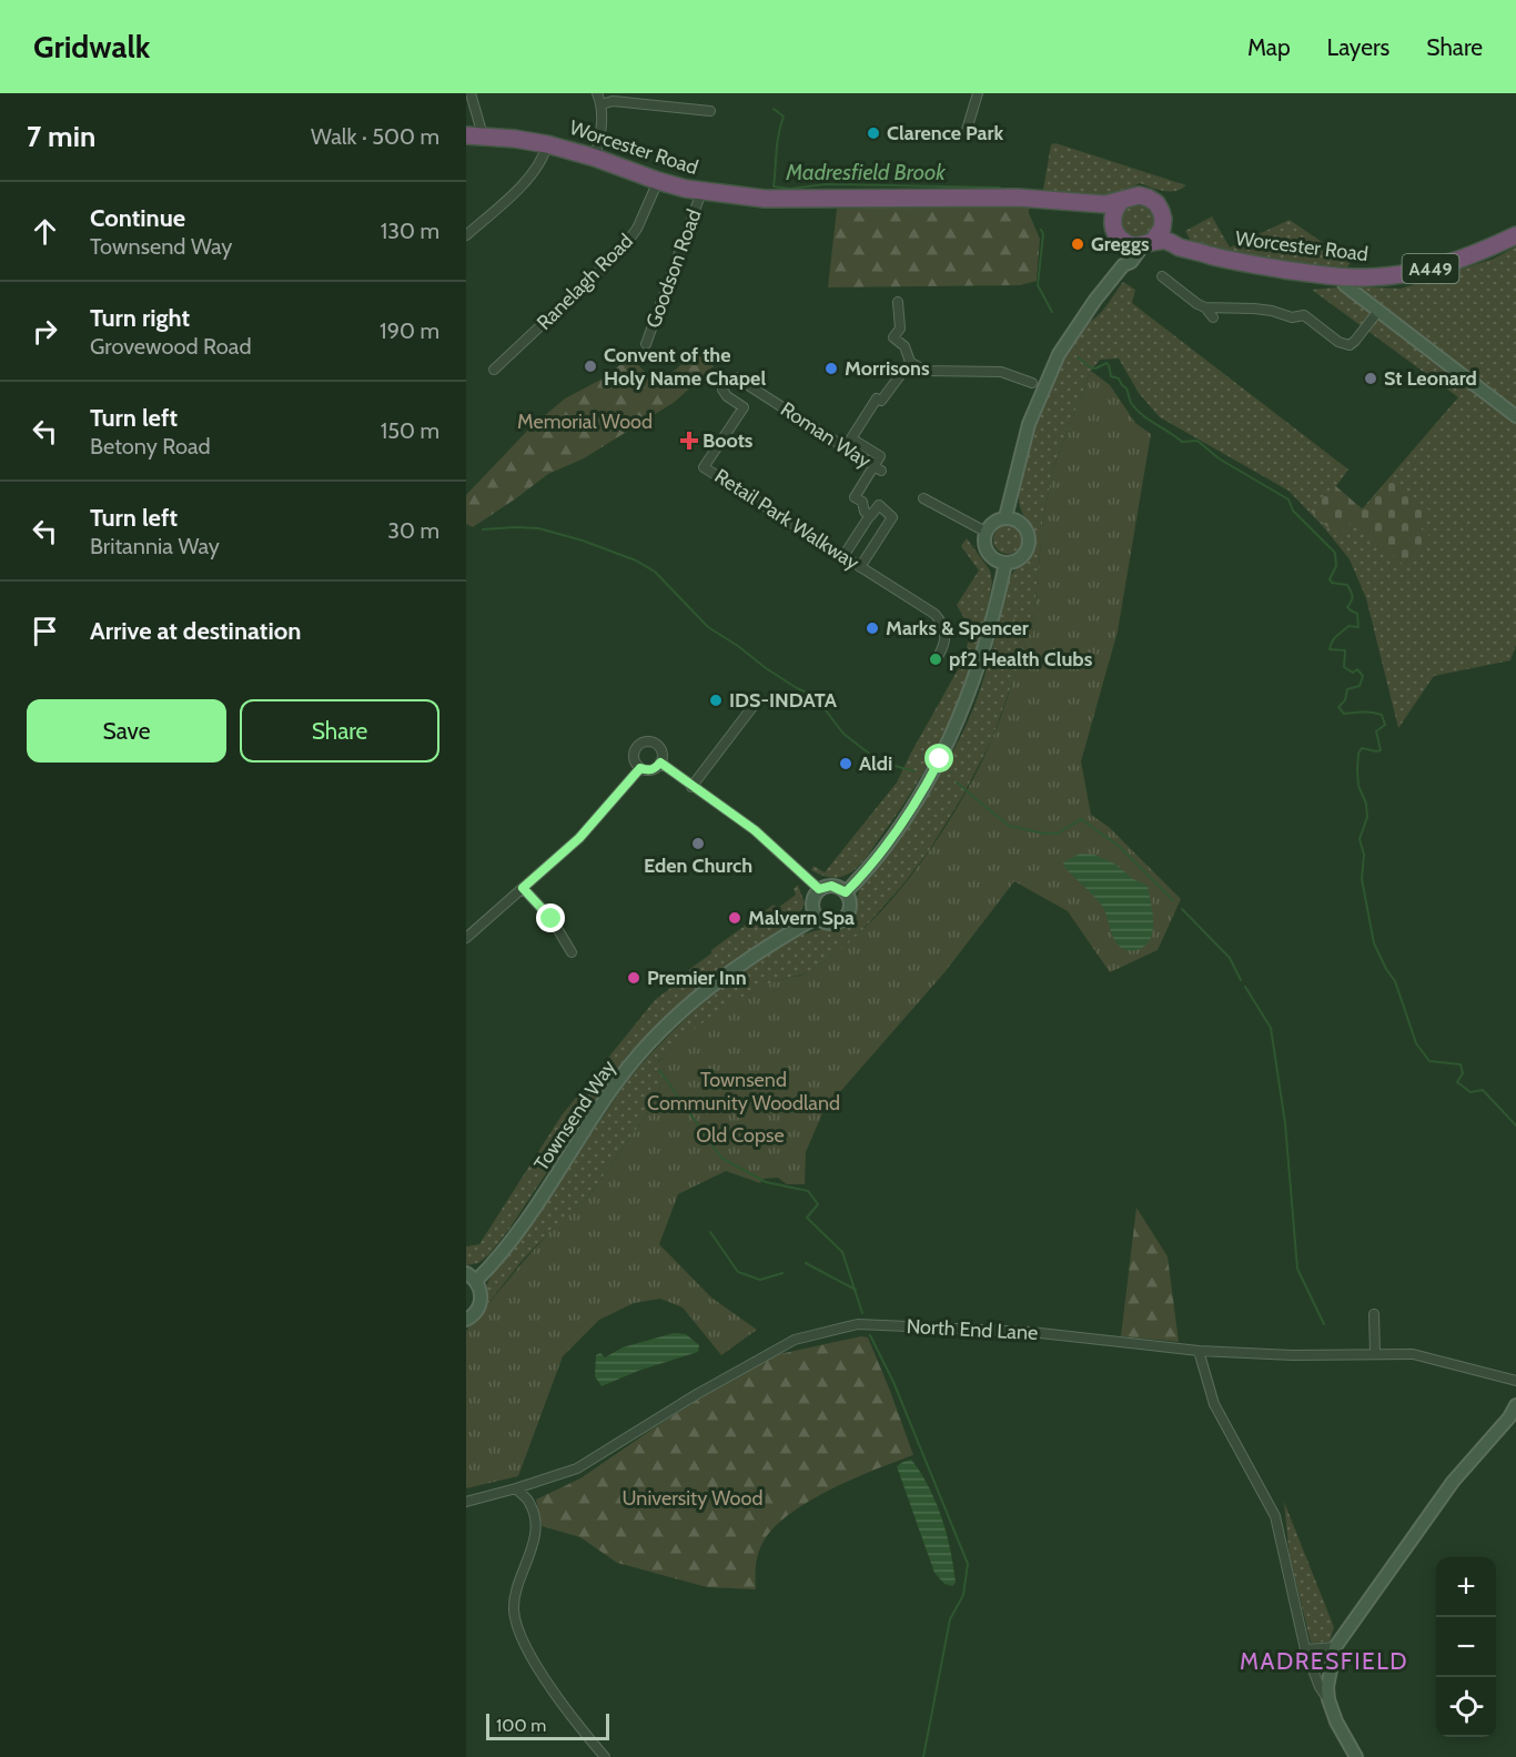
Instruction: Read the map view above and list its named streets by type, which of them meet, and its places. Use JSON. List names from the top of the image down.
{
  "streets": {
    "highway": ["Worcester Road", "A449"],
    "main road": ["Townsend Way"],
    "street": [
      "Goodson Road",
      "Ranelagh Road",
      "Roman Way",
      "Retail Park Walkway",
      "North End Lane"
    ]
  },
  "crossings": [
    ["Worcester Road", "Goodson Road"],
    ["Worcester Road", "A449"],
    ["Worcester Road", "Ranelagh Road"]
  ],
  "districts": ["MADRESFIELD"],
  "water": ["Madresfield Brook"],
  "parks": [
    "Memorial Wood",
    "Townsend Community Woodland",
    "Old Copse",
    "University Wood"
  ],
  "places": {
    "other": [
      "Clarence Park",
      "Greggs",
      "Convent of the Holy Name Chapel",
      "Morrisons",
      "St Leonard",
      "Marks & Spencer",
      "pf2 Health Clubs",
      "IDS-INDATA",
      "Aldi",
      "Eden Church",
      "Malvern Spa",
      "Premier Inn"
    ],
    "health": ["Boots"]
  },
  "scale_bar": "100 m",
  "page": {
    "header": "Gridwalk",
    "nav": ["Map", "Layers", "Share"],
    "heading": ["7 min", "Walk · 500 m"],
    "list": [
      ["Continue", "Townsend Way", "130 m"],
      ["Turn right", "Grovewood Road", "190 m"],
      ["Turn left", "Betony Road", "150 m"],
      ["Turn left", "Britannia Way", "30 m"],
      "Arrive at destination"
    ],
    "buttons": ["Save", "Share"],
    "map_buttons": ["+", "−"],
    "scale": "100 m"
  }
}
